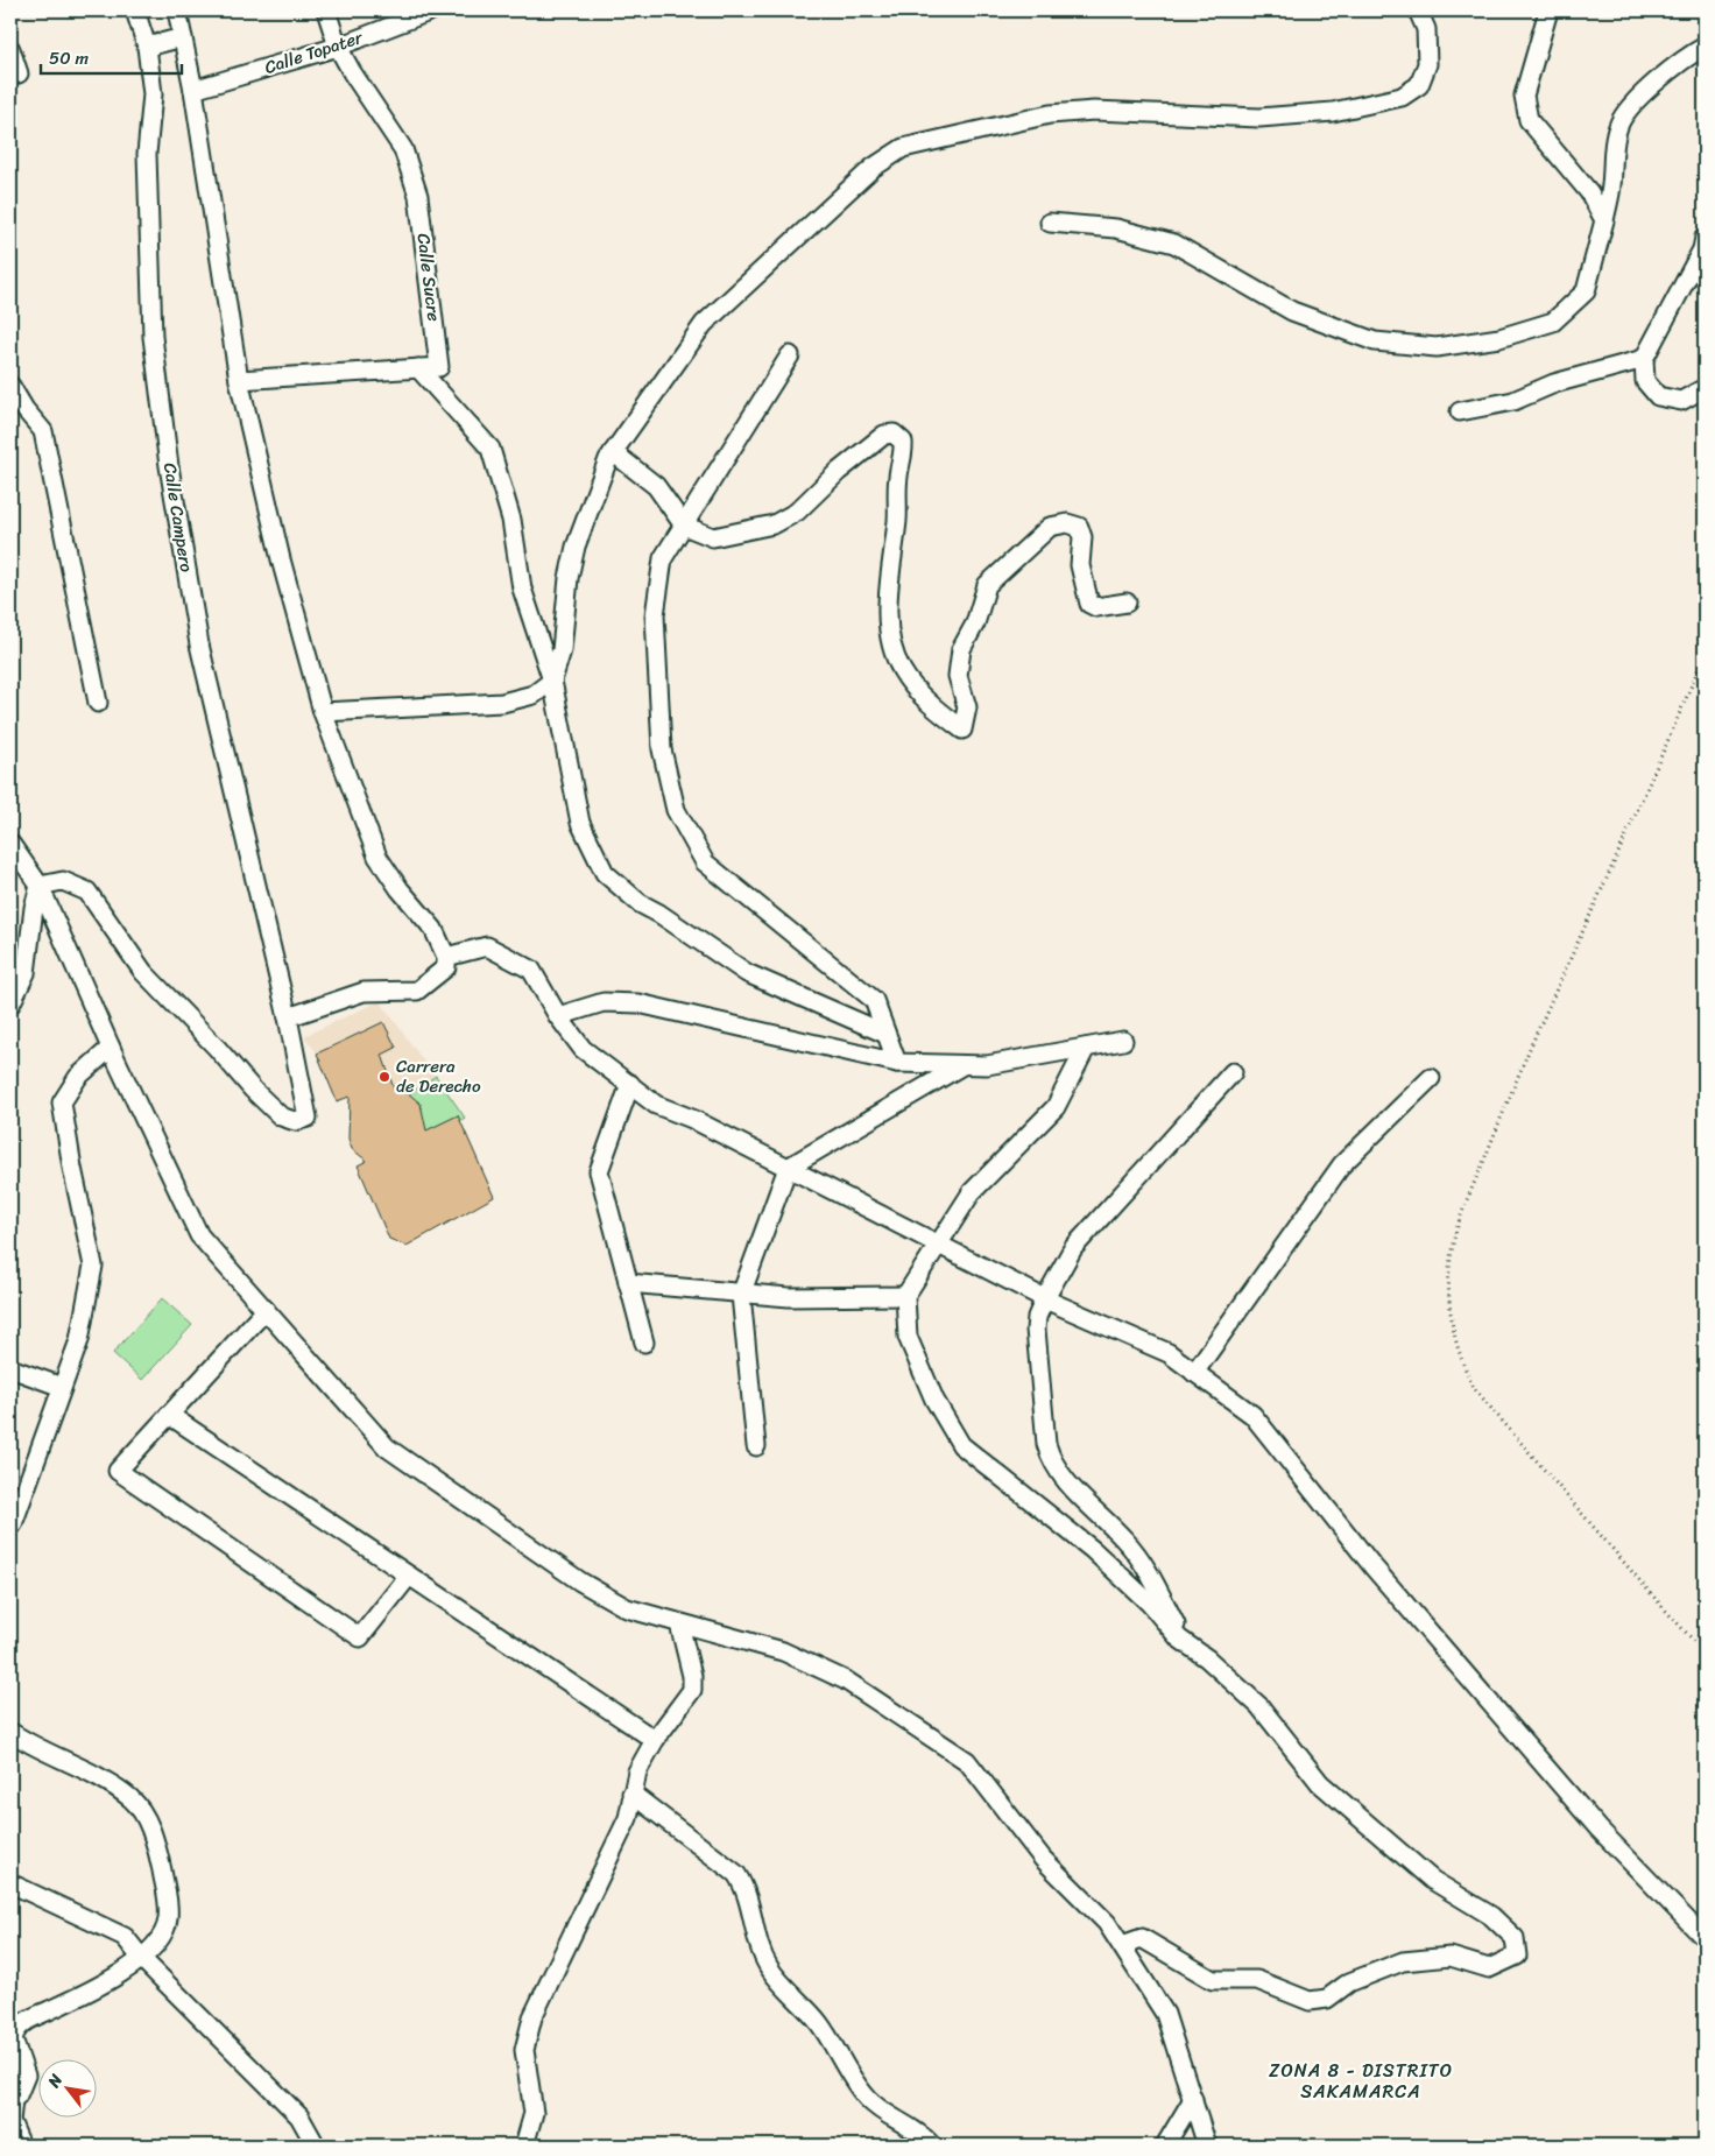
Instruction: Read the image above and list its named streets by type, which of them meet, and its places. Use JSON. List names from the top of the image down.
{
  "streets": {
    "street": ["Calle Topater", "Calle Sucre", "Calle Campero"]
  },
  "crossings": [
    ["Calle Topater", "Calle Sucre"]
  ],
  "districts": ["ZONA 8 - DISTRITO SAKAMARCA"],
  "places": ["Carrera de Derecho"],
  "scale_bar": "50 m",
  "north": "top left"
}
